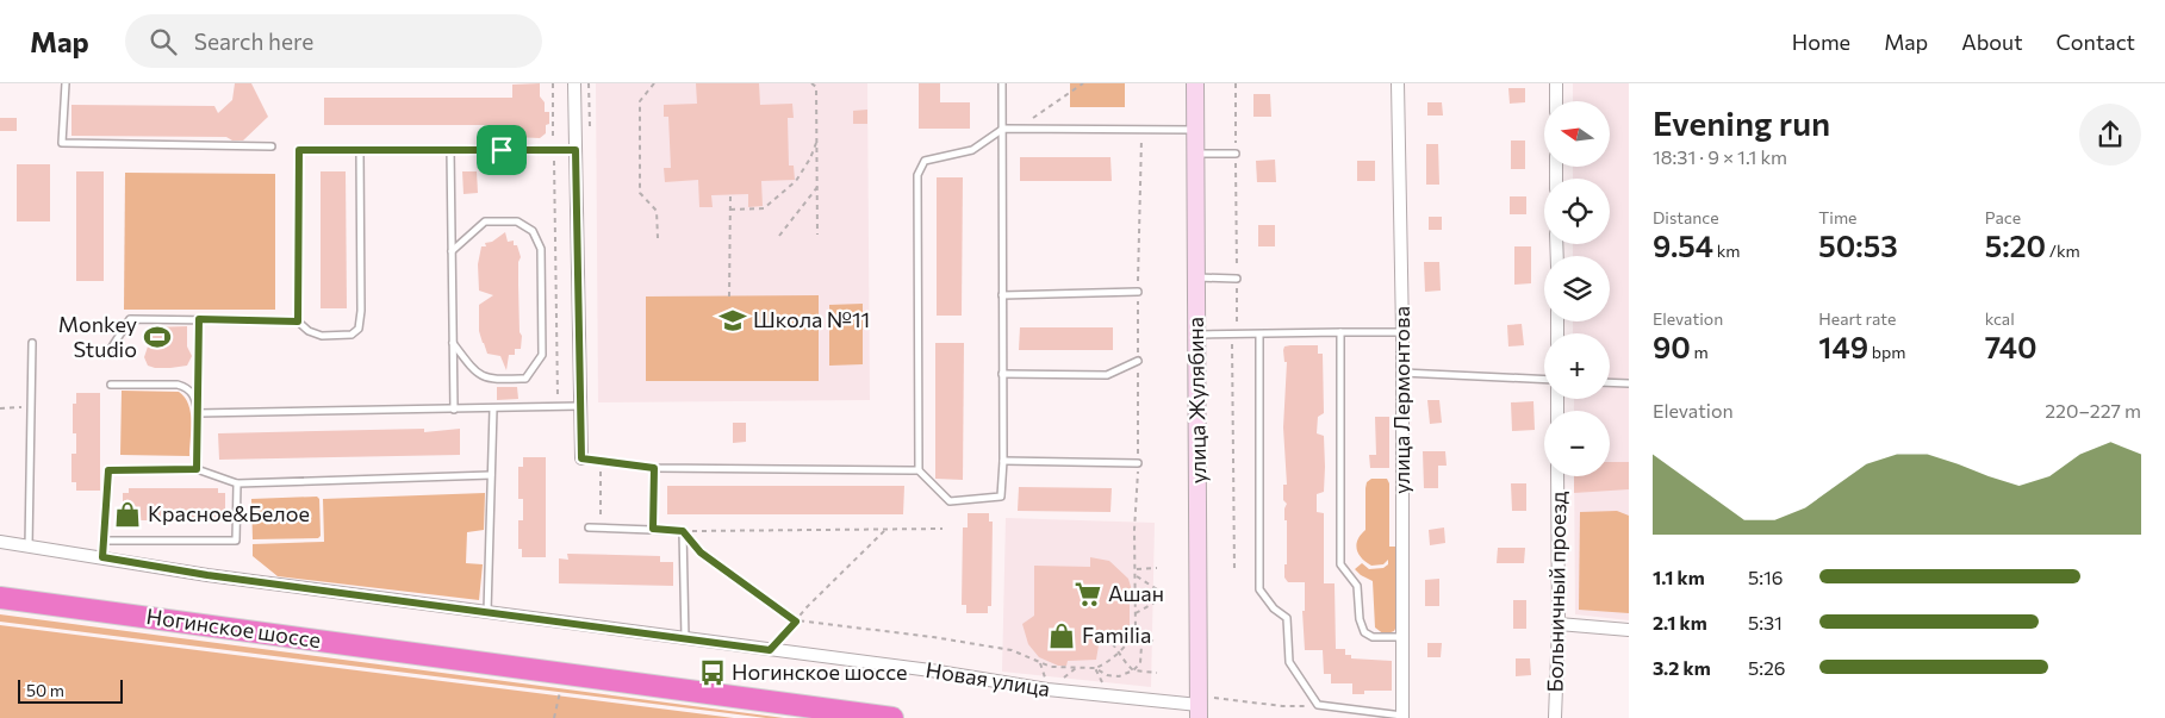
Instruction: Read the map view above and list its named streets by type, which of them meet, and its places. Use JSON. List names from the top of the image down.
{
  "streets": {
    "highway": ["Ногинское шоссе"],
    "main road": ["улица Жулябина"],
    "street": ["улица Лермонтова", "Больничный проезд", "Новая улица"]
  },
  "crossings": [
    ["улица Жулябина", "Новая улица"]
  ],
  "places": {
    "school or university": ["Школа №11"],
    "sports": ["Monkey Studio"],
    "shop": ["Красное&Белое", "Familia"],
    "supermarket": ["Ашан"],
    "bus stop": ["Ногинское шоссе"]
  },
  "scale_bar": "50 m",
  "north": "left",
  "page": {
    "header": "Map",
    "search": "Search here",
    "nav": [
      "Home",
      "Map",
      "About",
      "Contact"
    ],
    "heading": ["Evening run", "18:31 · 9 × 1.1 km"],
    "map_buttons": ["+", "−"],
    "stats": [
      ["Distance", "9.54 km"],
      ["Time", "50:53"],
      ["Pace", "5:20 /km"],
      ["Elevation", "90 m"],
      ["Heart rate", "149 bpm"],
      ["kcal", "740"]
    ],
    "chart": ["Elevation", "220–227 m"],
    "list": [
      {
        "name": "1.1 km",
        "note": "5:16"
      },
      {
        "name": "2.1 km",
        "note": "5:31"
      },
      {
        "name": "3.2 km",
        "note": "5:26"
      }
    ],
    "scale": "50 m"
  }
}
